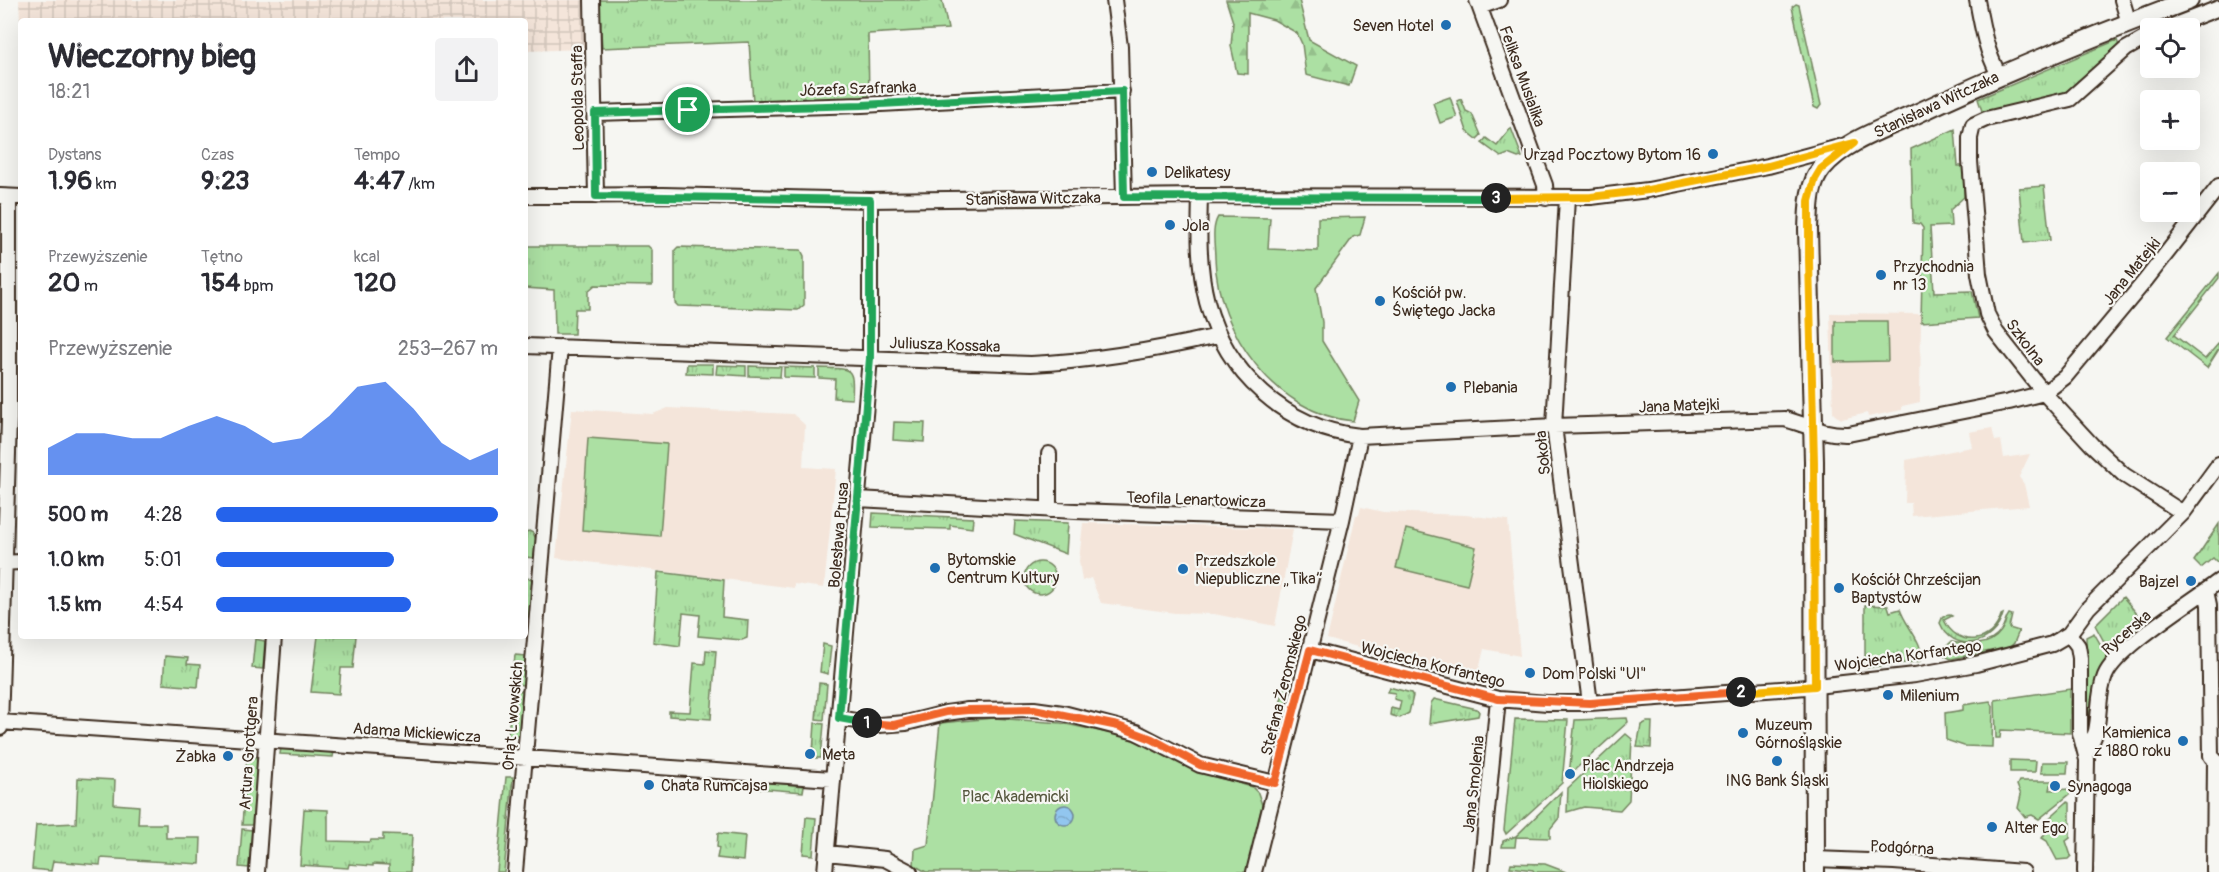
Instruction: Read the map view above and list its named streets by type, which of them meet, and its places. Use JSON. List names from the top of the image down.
{
  "streets": {
    "main road": ["Stanisława Witczaka"],
    "street": [
      "Feliksa Musialika",
      "Józefa Szafranka",
      "Leopolda Staffa",
      "Jana Matejki",
      "Szkolna",
      "Juliusza Kossaka",
      "Sokoła",
      "Teofila Lenartowicza",
      "Bolesława Prusa",
      "Rycerska",
      "Wojciecha Korfantego",
      "Stefana Żeromskiego",
      "Orląt Lwowskich",
      "Adama Mickiewicza",
      "Artura Grottgera",
      "Jana Smolenia",
      "Podgórna"
    ]
  },
  "crossings": [
    ["Feliksa Musialika", "Stanisława Witczaka"],
    ["Józefa Szafranka", "Leopolda Staffa"],
    ["Leopolda Staffa", "Stanisława Witczaka"],
    ["Stanisława Witczaka", "Jana Matejki"],
    ["Stanisława Witczaka", "Sokoła"],
    ["Stanisława Witczaka", "Bolesława Prusa"],
    ["Jana Matejki", "Szkolna"],
    ["Jana Matejki", "Juliusza Kossaka"],
    ["Jana Matejki", "Sokoła"],
    ["Jana Matejki", "Stefana Żeromskiego"],
    ["Szkolna", "Wojciecha Korfantego"],
    ["Juliusza Kossaka", "Bolesława Prusa"],
    ["Juliusza Kossaka", "Orląt Lwowskich"],
    ["Sokoła", "Wojciecha Korfantego"],
    ["Teofila Lenartowicza", "Bolesława Prusa"],
    ["Teofila Lenartowicza", "Stefana Żeromskiego"],
    ["Bolesława Prusa", "Adama Mickiewicza"],
    ["Wojciecha Korfantego", "Stefana Żeromskiego"],
    ["Wojciecha Korfantego", "Jana Smolenia"],
    ["Orląt Lwowskich", "Adama Mickiewicza"],
    ["Adama Mickiewicza", "Artura Grottgera"]
  ],
  "parks": ["Plac Akademicki"],
  "places": [
    "Seven Hotel",
    "Urząd Pocztowy Bytom 16",
    "Delikatesy",
    "Jola",
    "Przychodnia nr 13",
    "Kościół pw. Świętego Jacka",
    "Plebania",
    "Bytomskie Centrum Kultury",
    "Przedszkole Niepubliczne „Tika”",
    "Bajzel",
    "Kościół Chrześcijan Baptystów",
    "Dom Polski \"Ul\"",
    "Milenium",
    "Muzeum Górnośląskie",
    "Kamienica z 1880 roku",
    "Meta",
    "Żabka",
    "ING Bank Śląski",
    "Plac Andrzeja Hiolskiego",
    "Chata Rumcajsa",
    "Synagoga",
    "Alter Ego"
  ],
  "page": {
    "map_buttons": ["+", "−"],
    "heading": ["Wieczorny bieg", "18:21"],
    "stats": [
      ["Dystans", "1.96 km"],
      ["Czas", "9:23"],
      ["Tempo", "4:47 /km"],
      ["Przewyższenie", "20 m"],
      ["Tętno", "154 bpm"],
      ["kcal", "120"]
    ],
    "pins": ["3", "2", "1"],
    "chart": ["Przewyższenie", "253–267 m"],
    "list": [
      {
        "name": "500 m",
        "note": "4:28"
      },
      {
        "name": "1.0 km",
        "note": "5:01"
      },
      {
        "name": "1.5 km",
        "note": "4:54"
      }
    ]
  }
}
